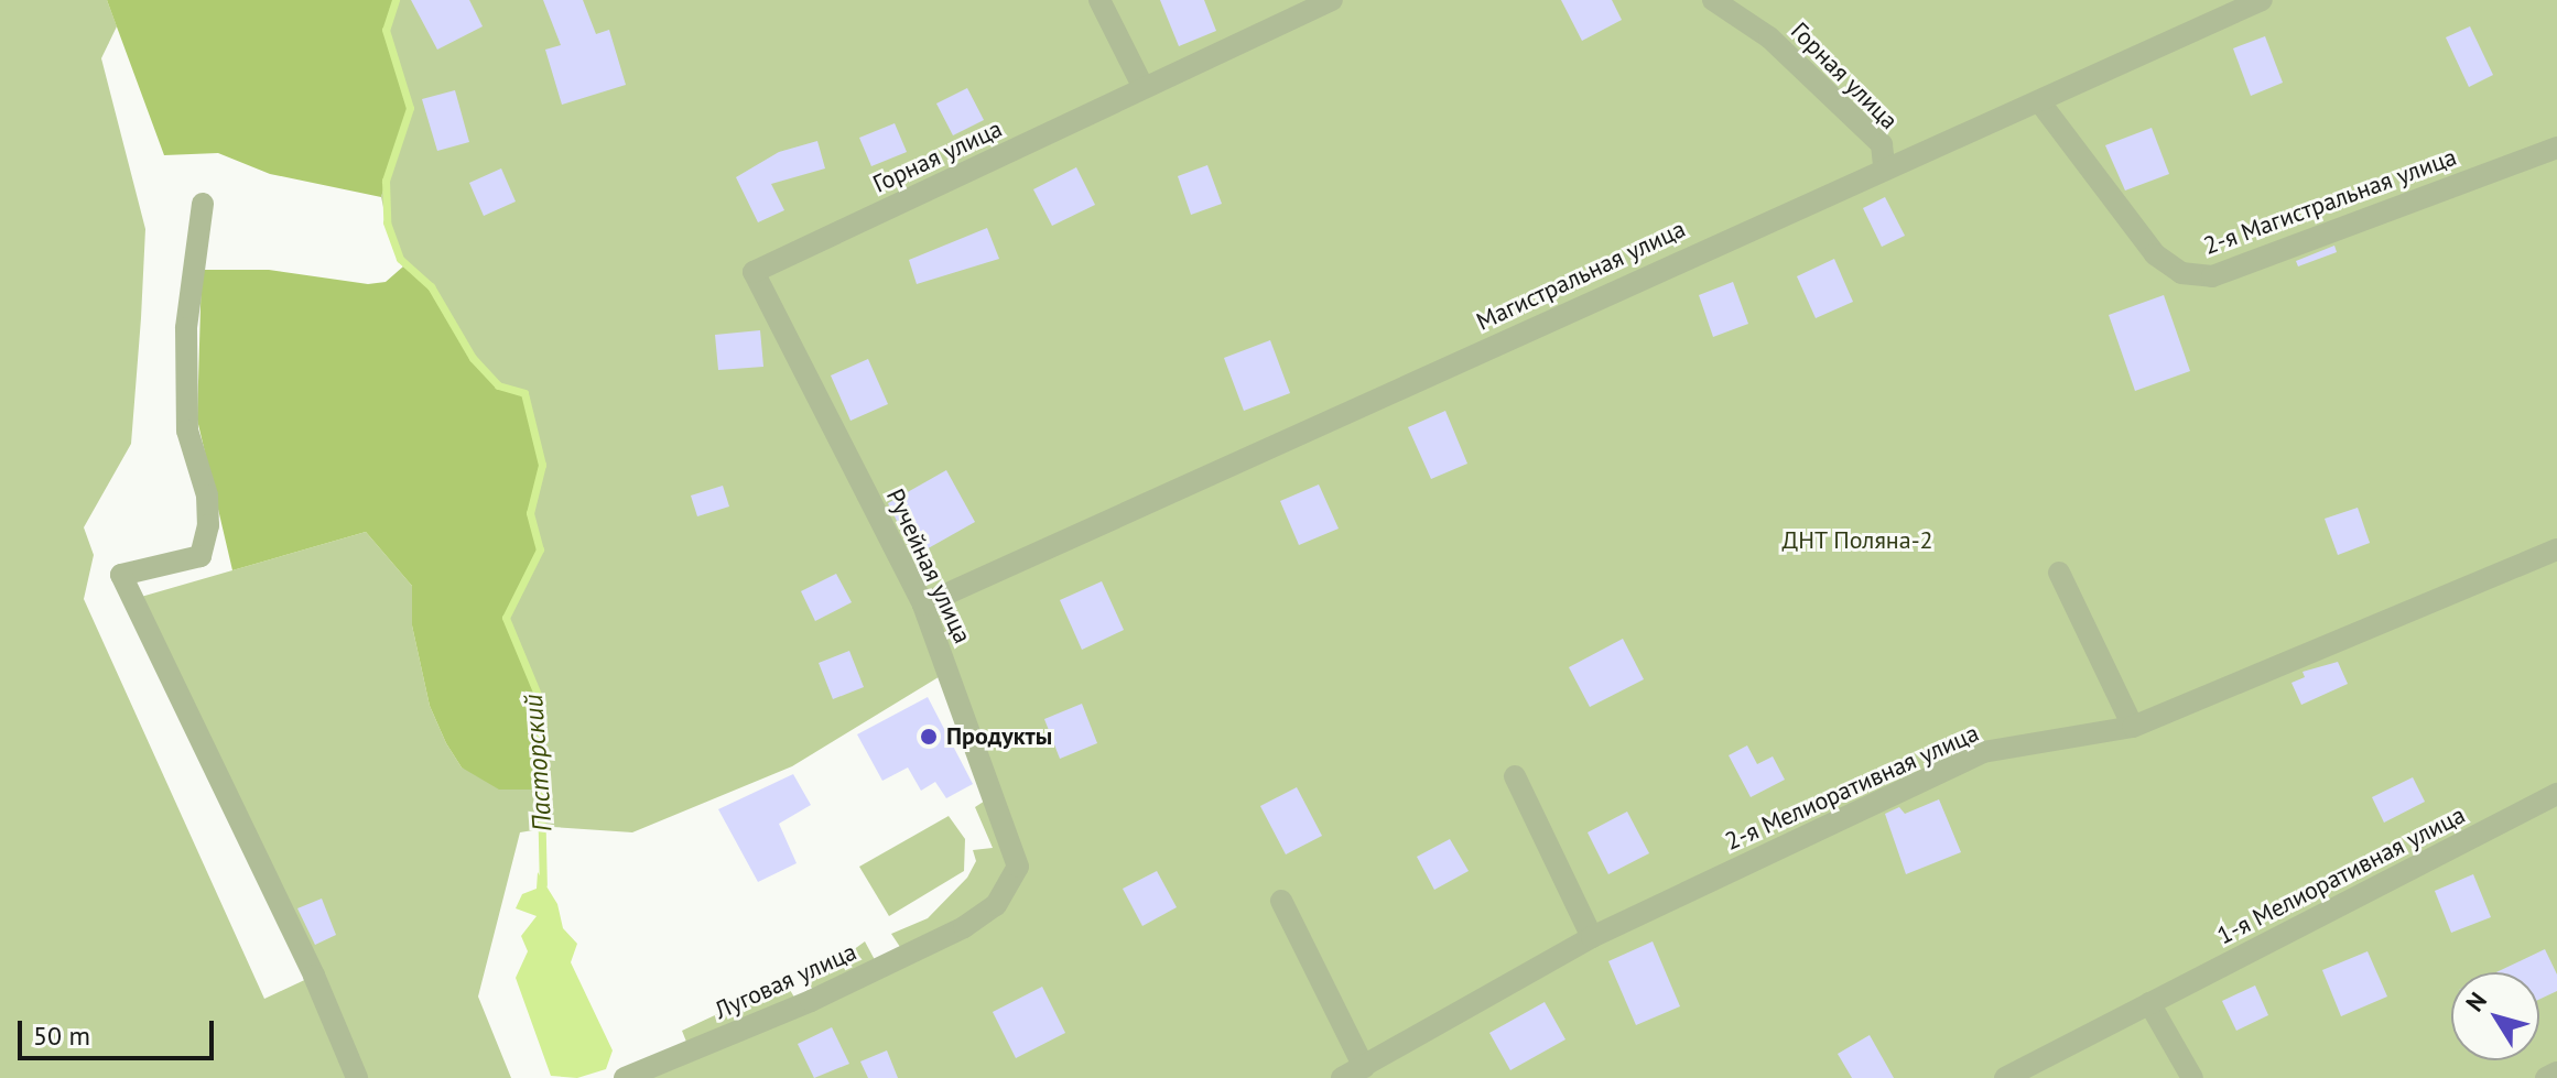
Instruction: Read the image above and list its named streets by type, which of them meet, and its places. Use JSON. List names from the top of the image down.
{
  "streets": {
    "street": [
      "Горная улица",
      "2-я Магистральная улица",
      "Магистральная улица",
      "Ручейная улица",
      "2-я Мелиоративная улица",
      "1-я Мелиоративная улица",
      "Луговая улица"
    ]
  },
  "crossings": [
    ["Горная улица", "Магистральная улица"],
    ["Горная улица", "Ручейная улица"],
    ["2-я Магистральная улица", "Магистральная улица"],
    ["Магистральная улица", "Ручейная улица"],
    ["Ручейная улица", "Луговая улица"]
  ],
  "water": ["Пасторский"],
  "parks": ["ДНТ Поляна-2"],
  "places": ["Продукты"],
  "scale_bar": "50 m",
  "north": "top left"
}
